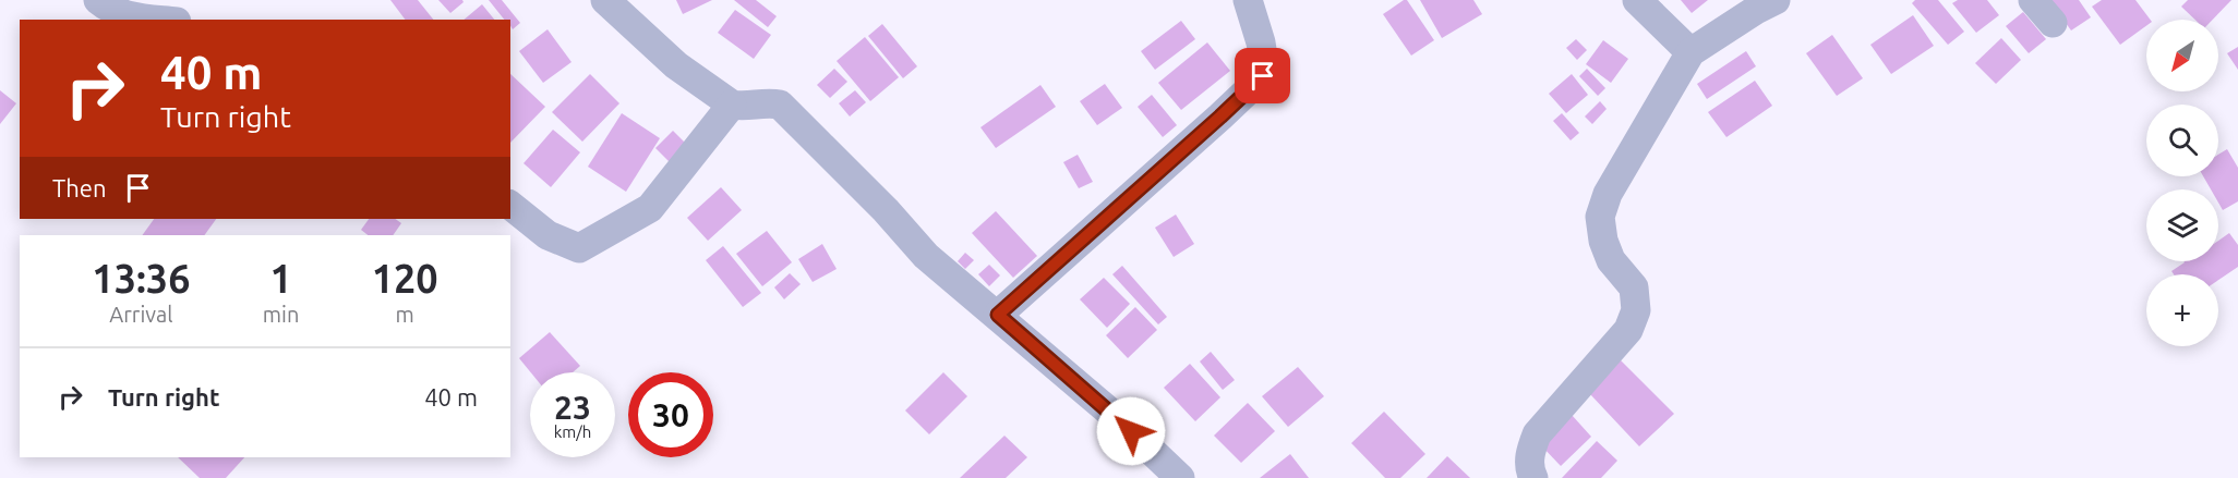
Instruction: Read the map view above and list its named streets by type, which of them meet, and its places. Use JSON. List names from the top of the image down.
{
  "north": "bottom left",
  "page": {
    "map_buttons": "+",
    "turn": ["40 m", "Turn right"],
    "then": "Then",
    "eta": [
      "13:36",
      "Arrival",
      "1",
      "min",
      "120",
      "m"
    ],
    "list": [
      {
        "name": "Turn right",
        "value": "40 m"
      }
    ],
    "speed": "23 km/h",
    "limit": "30"
  }
}
